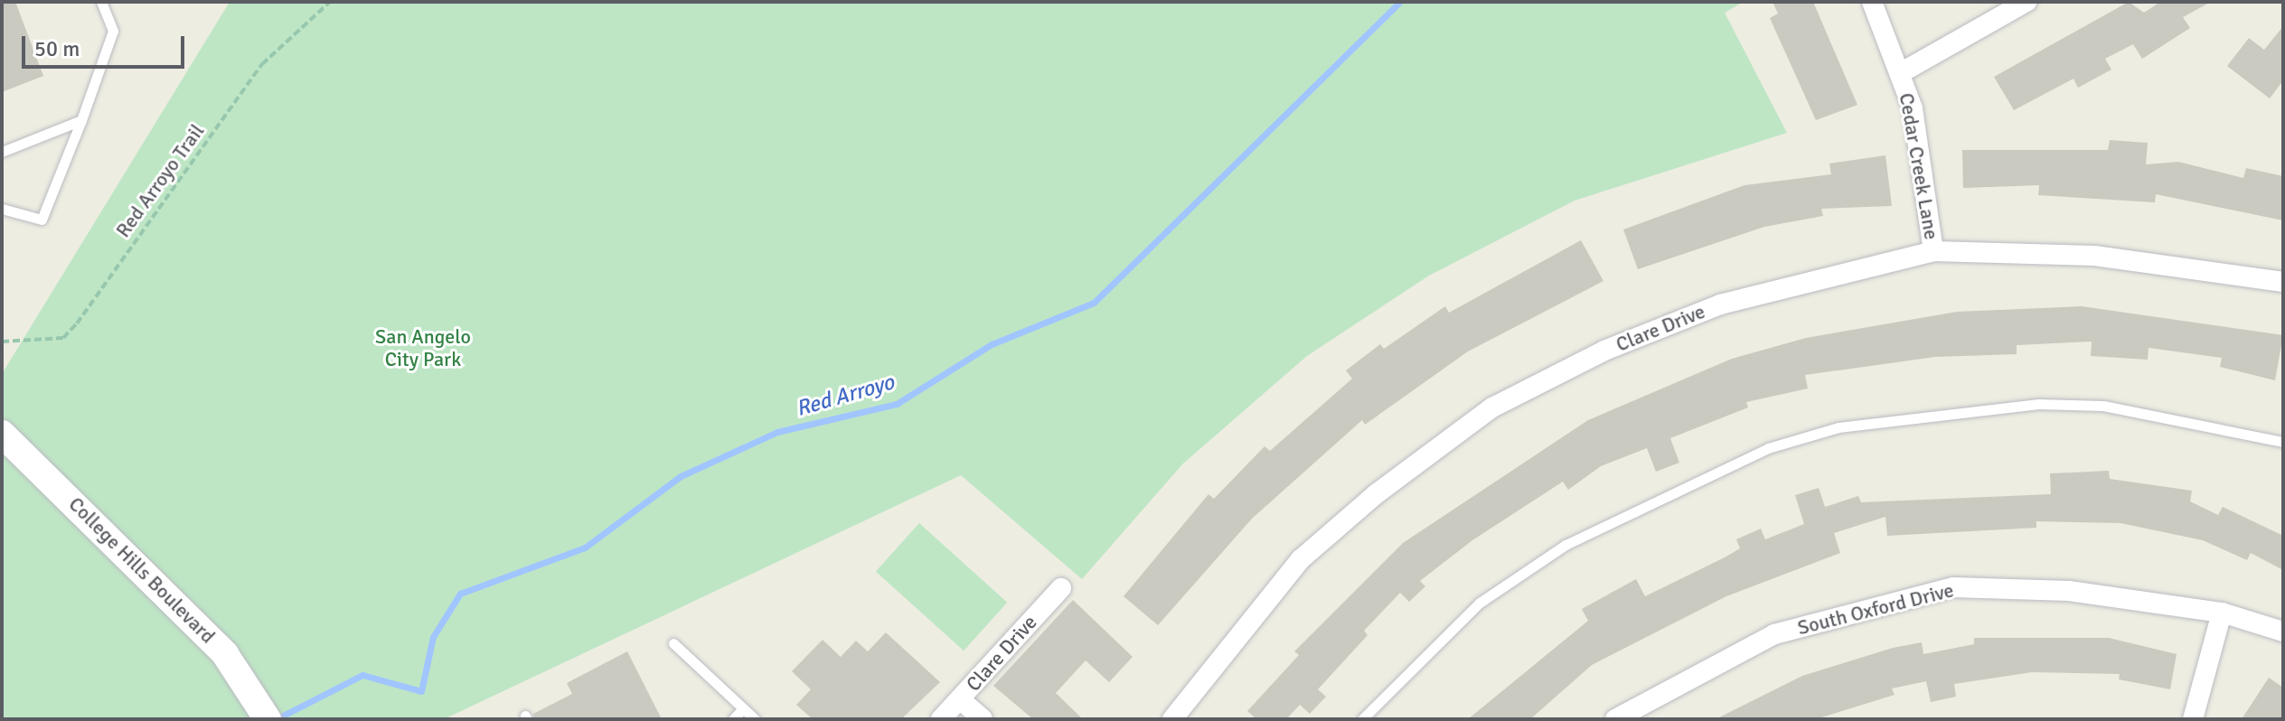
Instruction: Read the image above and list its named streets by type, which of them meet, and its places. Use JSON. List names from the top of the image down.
{
  "streets": {
    "street": [
      "Cedar Creek Lane",
      "Clare Drive",
      "College Hills Boulevard",
      "South Oxford Drive"
    ],
    "path": ["Red Arroyo Trail"]
  },
  "crossings": [
    ["Cedar Creek Lane", "Clare Drive"]
  ],
  "water": ["Red Arroyo"],
  "parks": ["San Angelo City Park"],
  "scale_bar": "50 m"
}
